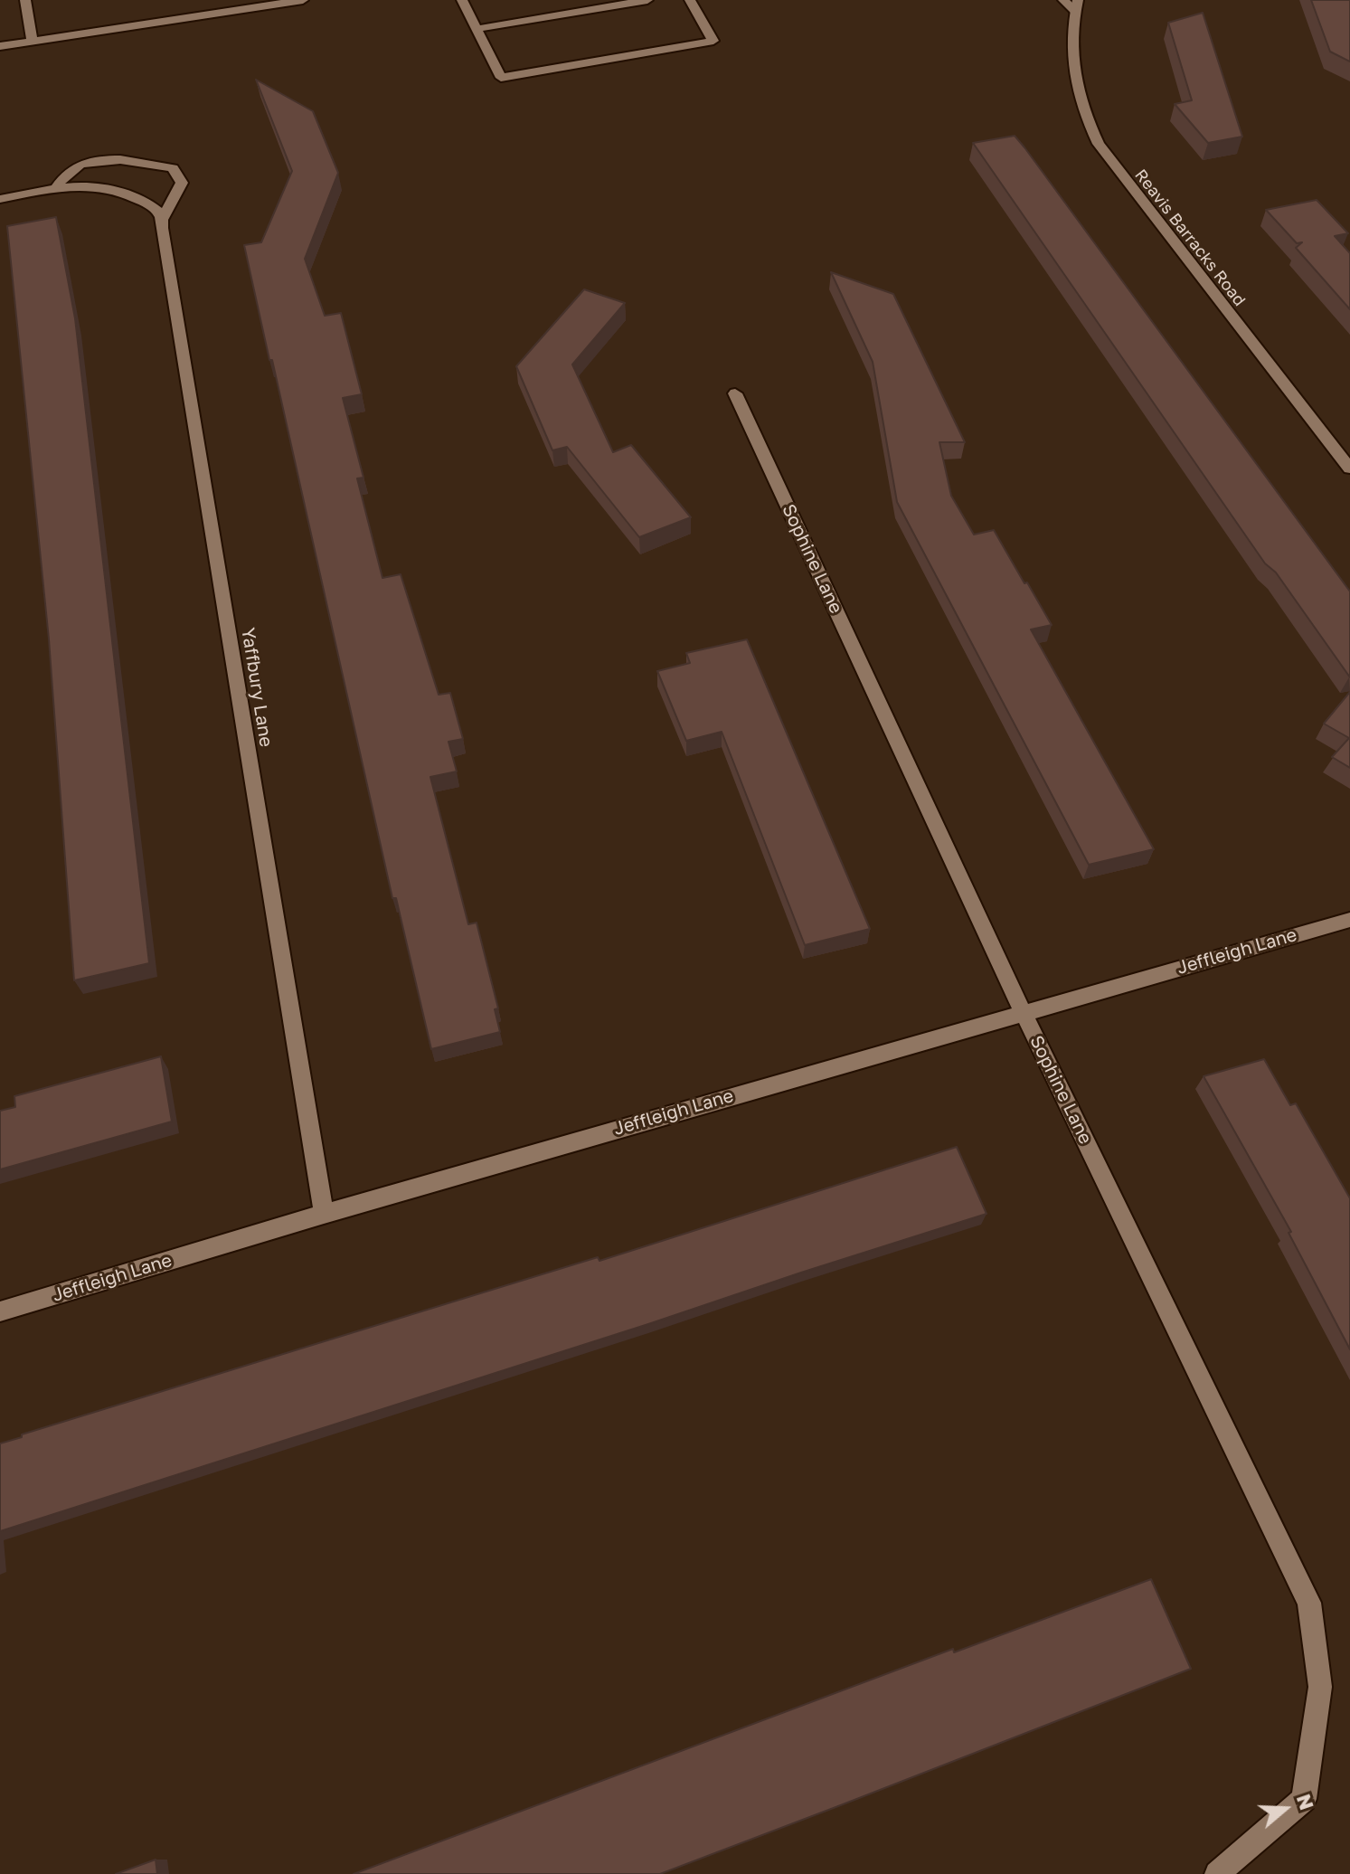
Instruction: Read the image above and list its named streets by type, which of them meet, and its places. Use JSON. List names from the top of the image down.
{
  "streets": {
    "street": [
      "Reavis Barracks Road",
      "Sophine Lane",
      "Yaffbury Lane",
      "Jeffleigh Lane"
    ]
  },
  "crossings": [
    ["Sophine Lane", "Jeffleigh Lane"],
    ["Yaffbury Lane", "Jeffleigh Lane"]
  ],
  "north": "right"
}
